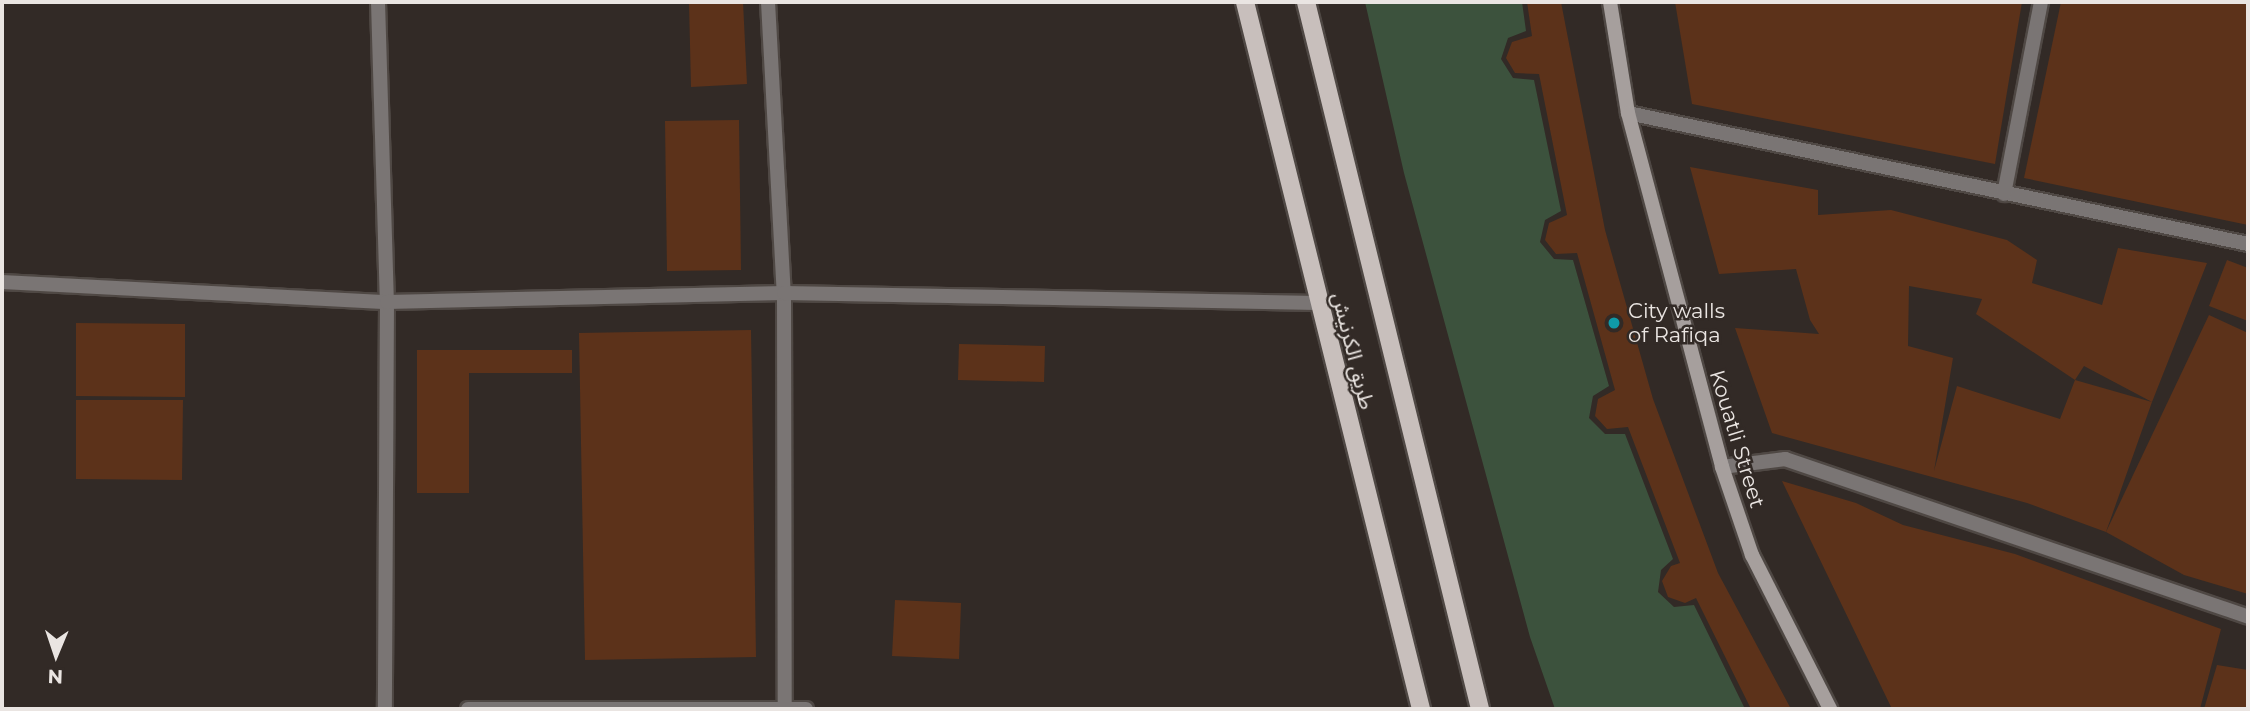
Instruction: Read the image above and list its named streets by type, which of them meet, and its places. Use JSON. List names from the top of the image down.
{
  "streets": {
    "main road": ["طريق الكرنيش"],
    "street": ["Kouatli Street"]
  },
  "places": ["City walls of Rafiqa"],
  "north": "bottom"
}
